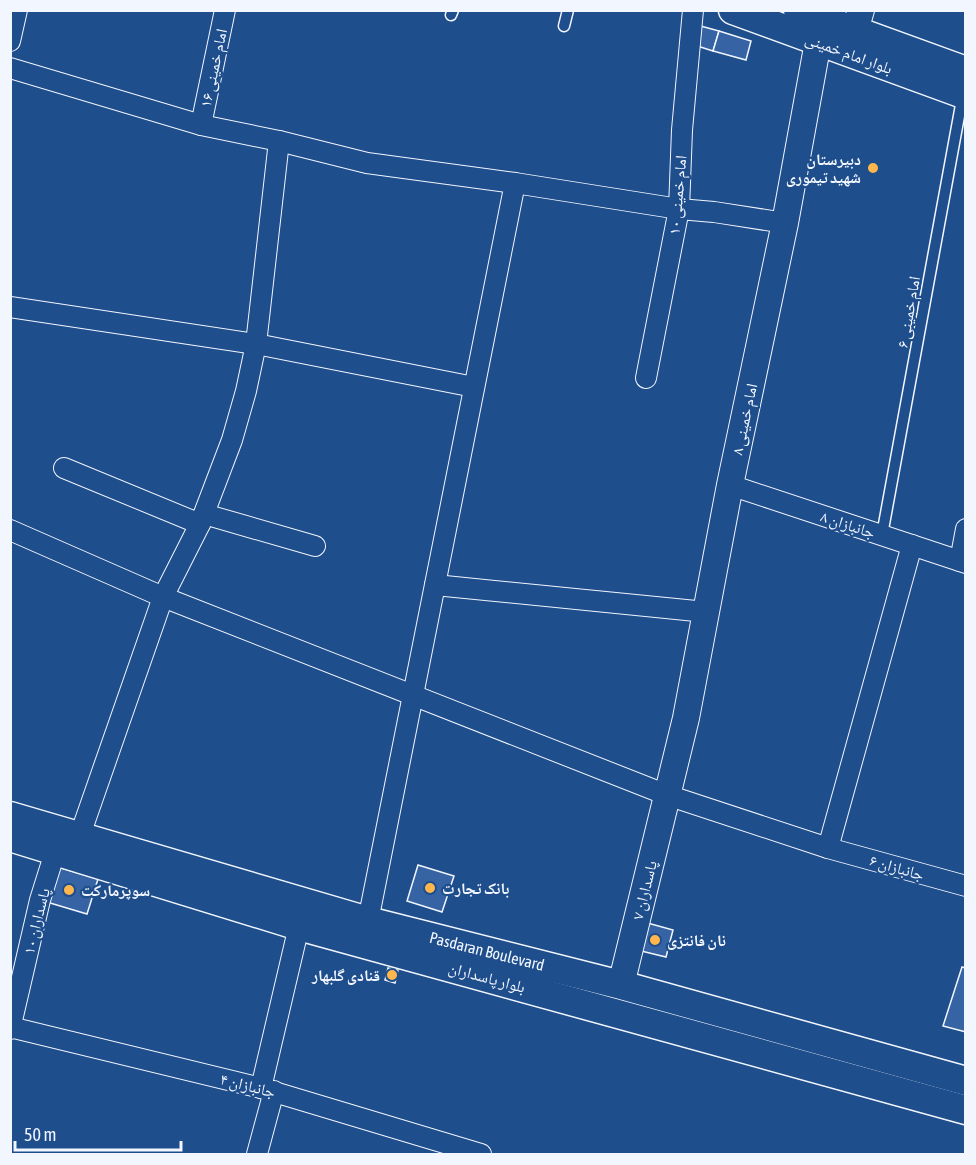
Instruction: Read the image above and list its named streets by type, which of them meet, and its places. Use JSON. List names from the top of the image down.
{
  "streets": {
    "main road": ["بلوار امام خمینی", "Pasdaran Boulevard", "بلوار پاسداران"],
    "street": [
      "امام خمینی ۱۶",
      "امام خمینی ۱۰",
      "امام خمینی ۸",
      "جانبازان ۸",
      "جانبازان ۶",
      "پاسداران ۷",
      "پاسداران ۱۰",
      "جانبازان ۴"
    ],
    "lane": ["امام خمینی ۶"]
  },
  "crossings": [
    ["بلوار امام خمینی", "امام خمینی ۶"],
    ["بلوار امام خمینی", "امام خمینی ۸"],
    ["امام خمینی ۶", "جانبازان ۸"],
    ["امام خمینی ۸", "جانبازان ۸"],
    ["امام خمینی ۸", "جانبازان ۶"],
    ["امام خمینی ۸", "پاسداران ۷"],
    ["جانبازان ۶", "پاسداران ۷"],
    ["پاسداران ۷", "Pasdaran Boulevard"],
    ["پاسداران ۱۰", "بلوار پاسداران"],
    ["پاسداران ۱۰", "جانبازان ۴"]
  ],
  "places": [
    "دبیرستان شهید تیموری",
    "بانک تجارت",
    "سوپرمارکت",
    "نان فانتزی",
    "قنادی گلبهار"
  ],
  "scale_bar": "50 m"
}
